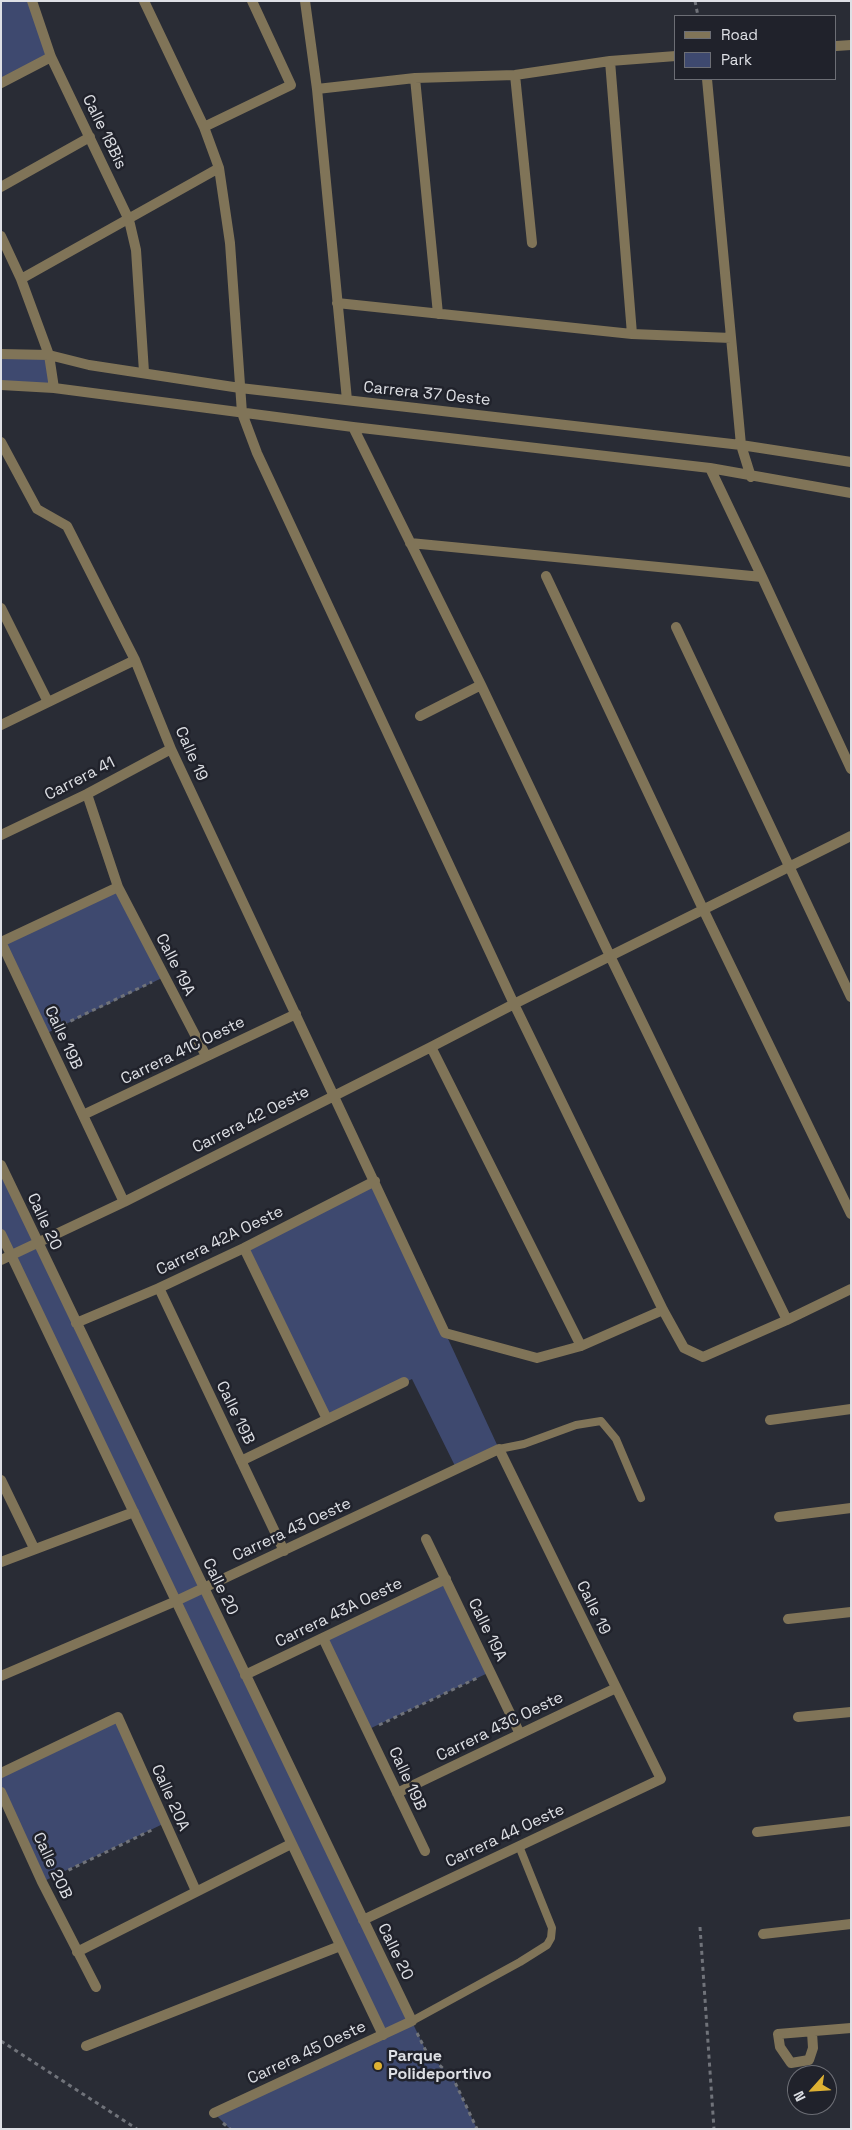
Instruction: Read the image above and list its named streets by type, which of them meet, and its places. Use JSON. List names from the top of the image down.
{
  "streets": {
    "street": [
      "Calle 18Bis",
      "Carrera 37 Oeste",
      "Calle 19",
      "Carrera 41",
      "Calle 19A",
      "Calle 19B",
      "Carrera 41C Oeste",
      "Carrera 42 Oeste",
      "Calle 20",
      "Carrera 42A Oeste",
      "Carrera 43 Oeste",
      "Carrera 43A Oeste",
      "Carrera 43C Oeste",
      "Calle 20A",
      "Carrera 44 Oeste",
      "Calle 20B",
      "Carrera 45 Oeste"
    ]
  },
  "crossings": [
    ["Calle 18Bis", "Carrera 37 Oeste"],
    ["Calle 19", "Carrera 41"],
    ["Calle 19", "Carrera 41C Oeste"],
    ["Calle 19", "Carrera 42 Oeste"],
    ["Calle 19", "Carrera 42A Oeste"],
    ["Calle 19", "Carrera 43 Oeste"],
    ["Calle 19", "Carrera 43C Oeste"],
    ["Calle 19", "Carrera 44 Oeste"],
    ["Carrera 41", "Calle 19A"],
    ["Calle 19A", "Carrera 41C Oeste"],
    ["Calle 19A", "Carrera 43A Oeste"],
    ["Calle 19A", "Carrera 43C Oeste"],
    ["Calle 19B", "Carrera 41C Oeste"],
    ["Calle 19B", "Carrera 42 Oeste"],
    ["Calle 19B", "Carrera 42A Oeste"],
    ["Calle 19B", "Carrera 43 Oeste"],
    ["Calle 19B", "Carrera 43A Oeste"],
    ["Calle 19B", "Carrera 43C Oeste"],
    ["Carrera 42 Oeste", "Calle 20"],
    ["Calle 20", "Carrera 42A Oeste"],
    ["Calle 20", "Carrera 43 Oeste"],
    ["Calle 20", "Carrera 43A Oeste"],
    ["Calle 20", "Carrera 44 Oeste"],
    ["Calle 20", "Carrera 45 Oeste"]
  ],
  "places": ["Parque Polideportivo"],
  "legend": ["Road", "Park"],
  "north": "bottom left"
}
